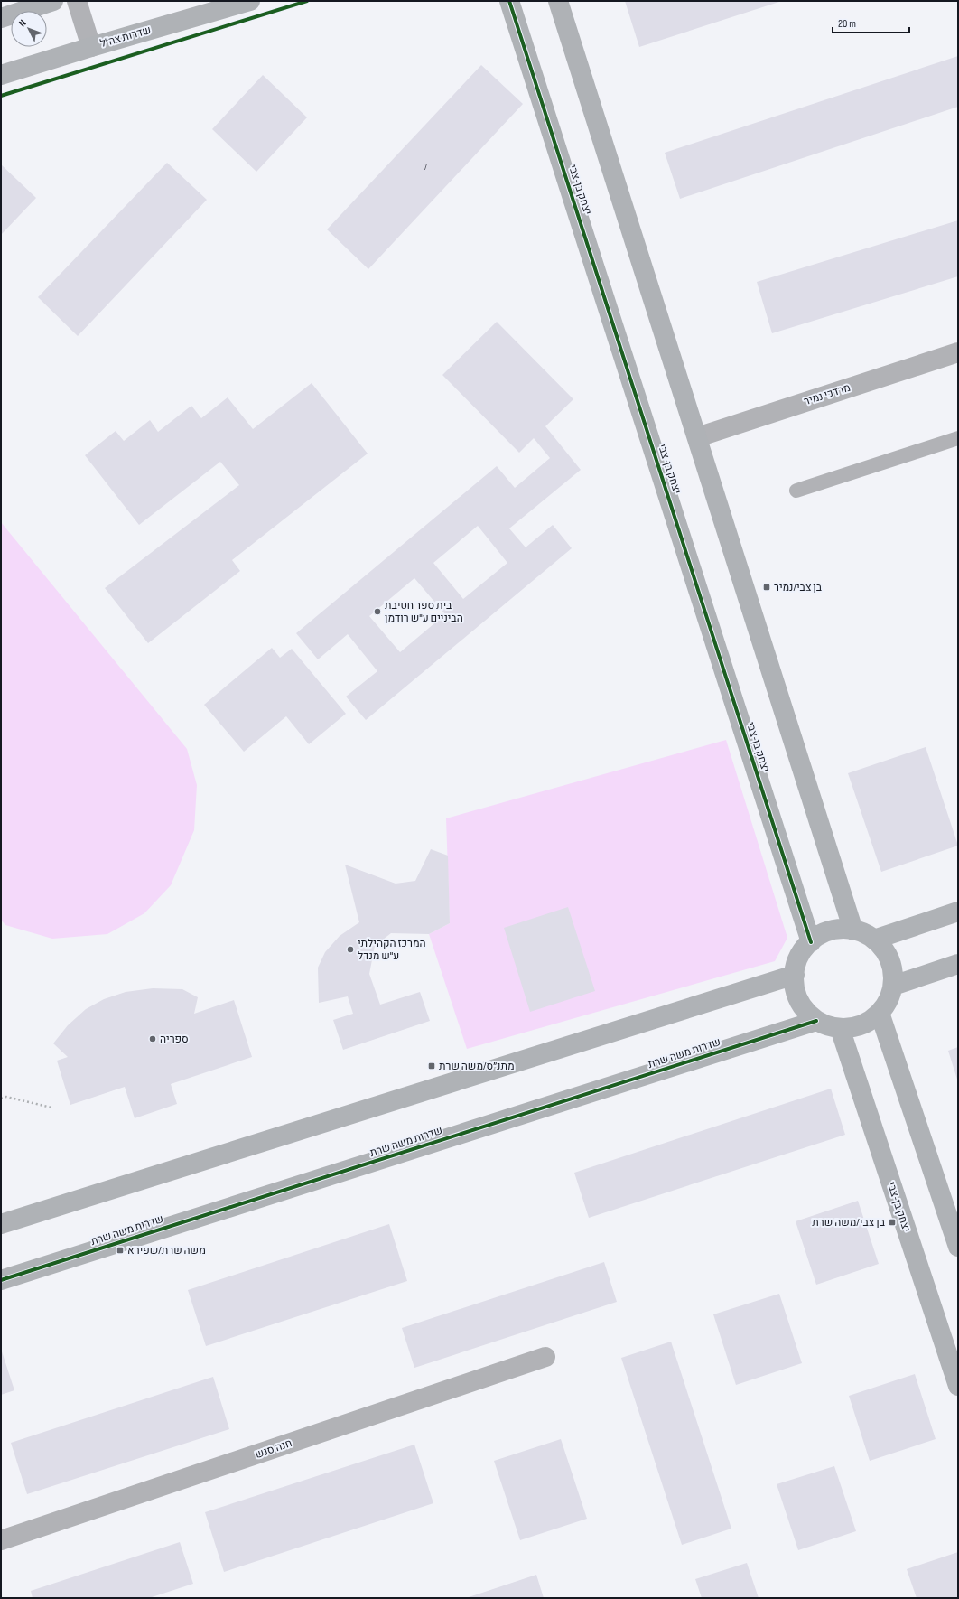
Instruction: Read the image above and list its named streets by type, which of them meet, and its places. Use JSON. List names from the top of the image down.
{
  "streets": {
    "street": [
      "שדרות צה\"ל",
      "יצחק בן-צבי",
      "מרדכי נמיר",
      "שדרות משה שרת",
      "חנה סנש"
    ]
  },
  "crossings": [
    ["יצחק בן-צבי", "שדרות משה שרת"]
  ],
  "places": {
    "transit": [
      "בן צבי/נמיר",
      "מתנ״ס/משה שרת",
      "בן צבי/משה שרת",
      "משה שרת/שפירא"
    ],
    "other": ["בית ספר חטיבת הביניים ע\"ש רודמן", "המרכז הקהילתי ע\"ש מנדל", "ספריה"]
  },
  "house_numbers": ["7"],
  "scale_bar": "20 m",
  "north": "top left"
}
